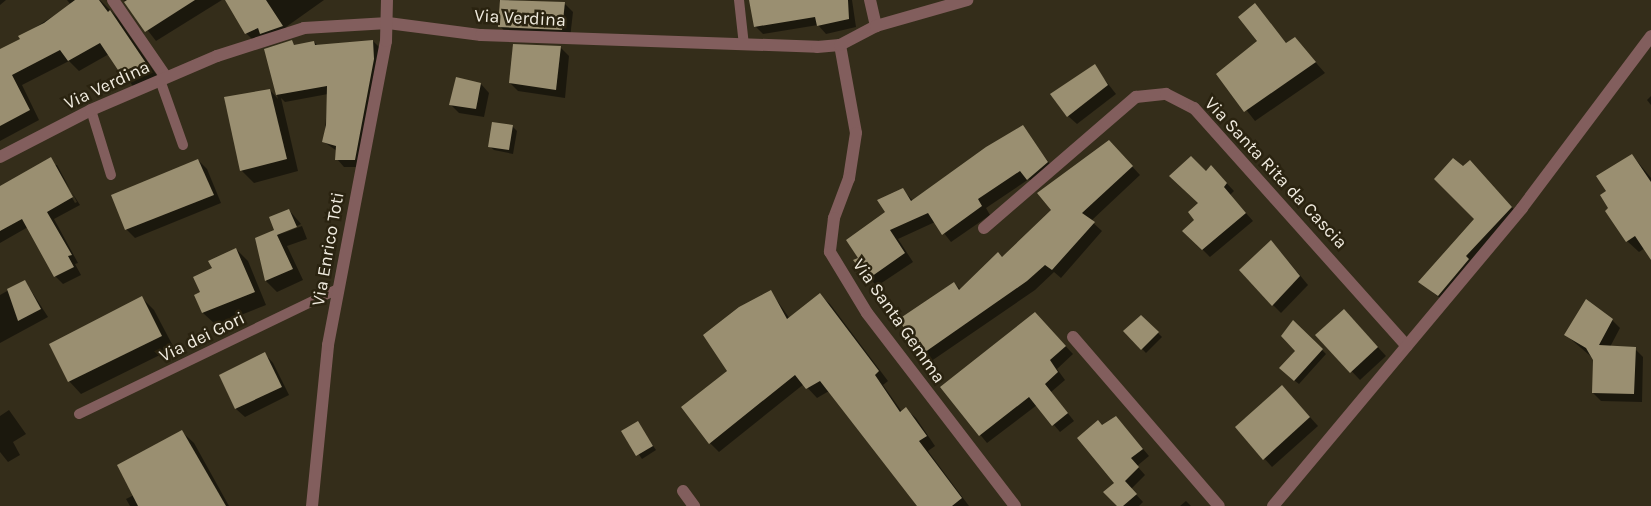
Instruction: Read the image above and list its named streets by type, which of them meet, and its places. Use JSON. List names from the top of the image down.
{
  "streets": {
    "street": [
      "Via Verdina",
      "Via Santa Rita da Cascia",
      "Via Enrico Toti",
      "Via Santa Gemma"
    ],
    "lane": ["Via dei Gori"]
  },
  "crossings": [
    ["Via Verdina", "Via Enrico Toti"],
    ["Via Verdina", "Via Santa Gemma"],
    ["Via Enrico Toti", "Via dei Gori"]
  ]
}
